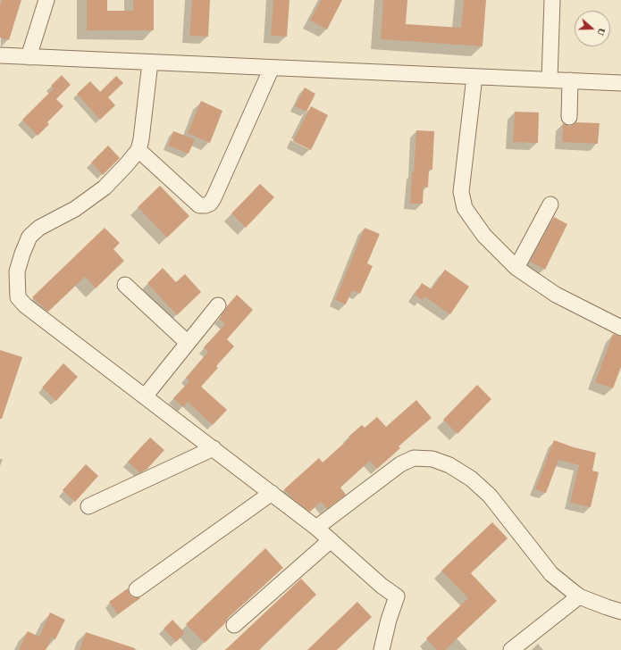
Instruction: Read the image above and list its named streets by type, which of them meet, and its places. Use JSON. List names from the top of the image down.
{
  "north": "right"
}
